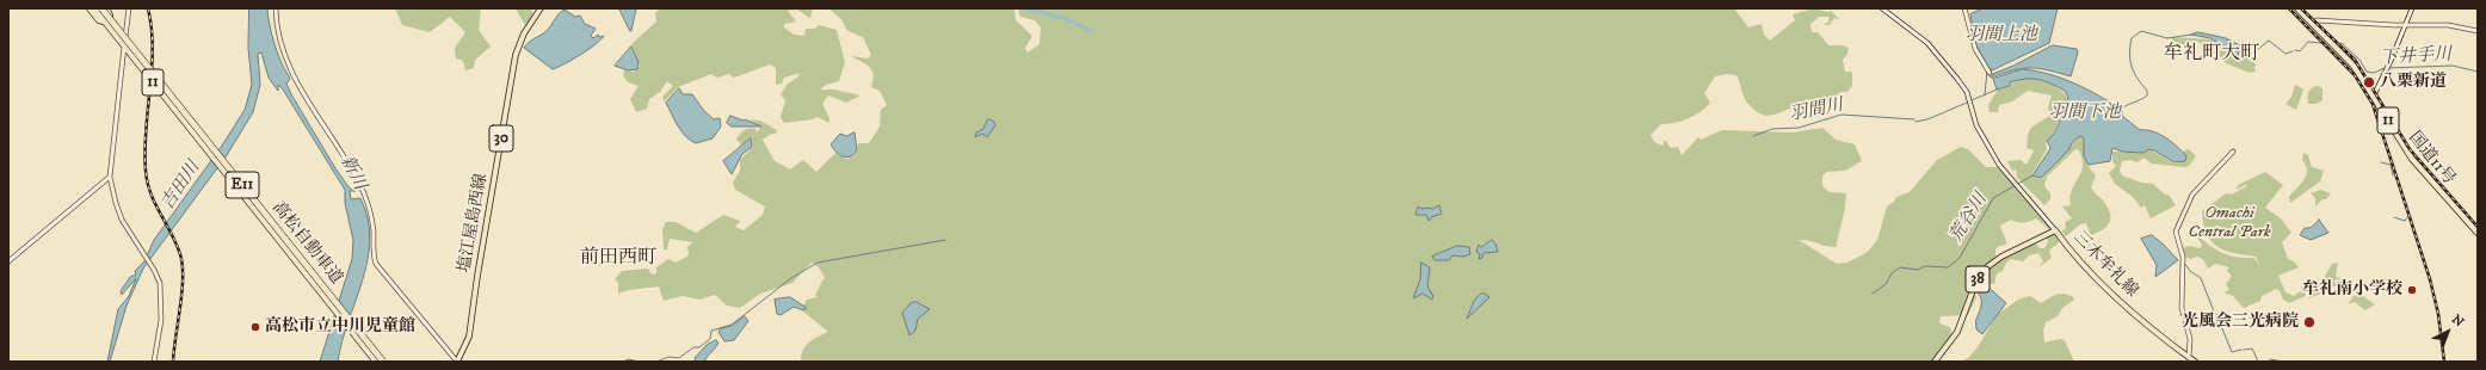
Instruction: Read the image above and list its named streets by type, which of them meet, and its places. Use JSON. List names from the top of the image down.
{
  "streets": {
    "highway": [
      "11",
      "国道11号",
      "E11",
      "高松自動車道"
    ],
    "main road": [
      "30",
      "塩江屋島西線",
      "三木牟礼線",
      "38"
    ]
  },
  "crossings": [
    ["11", "高松自動車道"]
  ],
  "districts": ["牟礼町大町", "前田西町"],
  "water": [
    "羽間上池",
    "下井手川",
    "羽間川",
    "羽間下池",
    "新川",
    "吉田川",
    "荒谷川"
  ],
  "parks": ["Omachi Central Park"],
  "places": [
    "八栗新道",
    "牟礼南小学校",
    "光風会三光病院",
    "高松市立中川児童館"
  ],
  "north": "top right"
}
